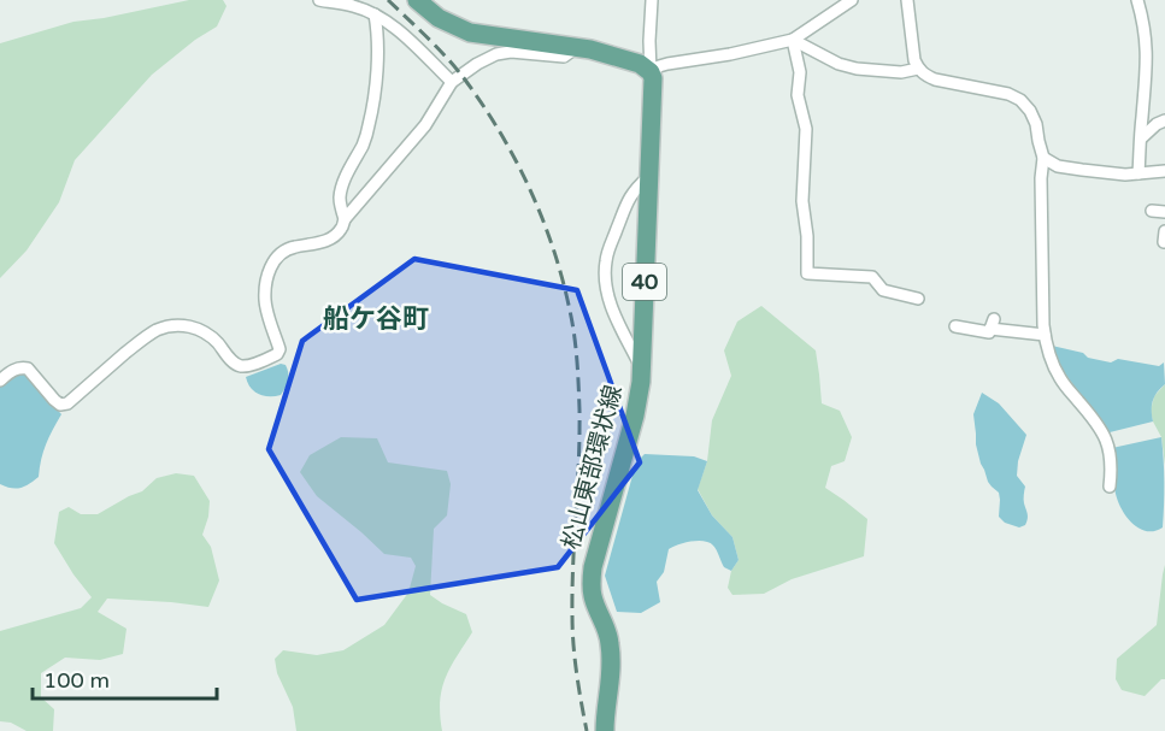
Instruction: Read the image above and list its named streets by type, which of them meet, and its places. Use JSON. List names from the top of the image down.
{
  "streets": {
    "main road": ["40", "松山東部環状線"]
  },
  "districts": ["船ケ谷町"],
  "scale_bar": "100 m"
}
